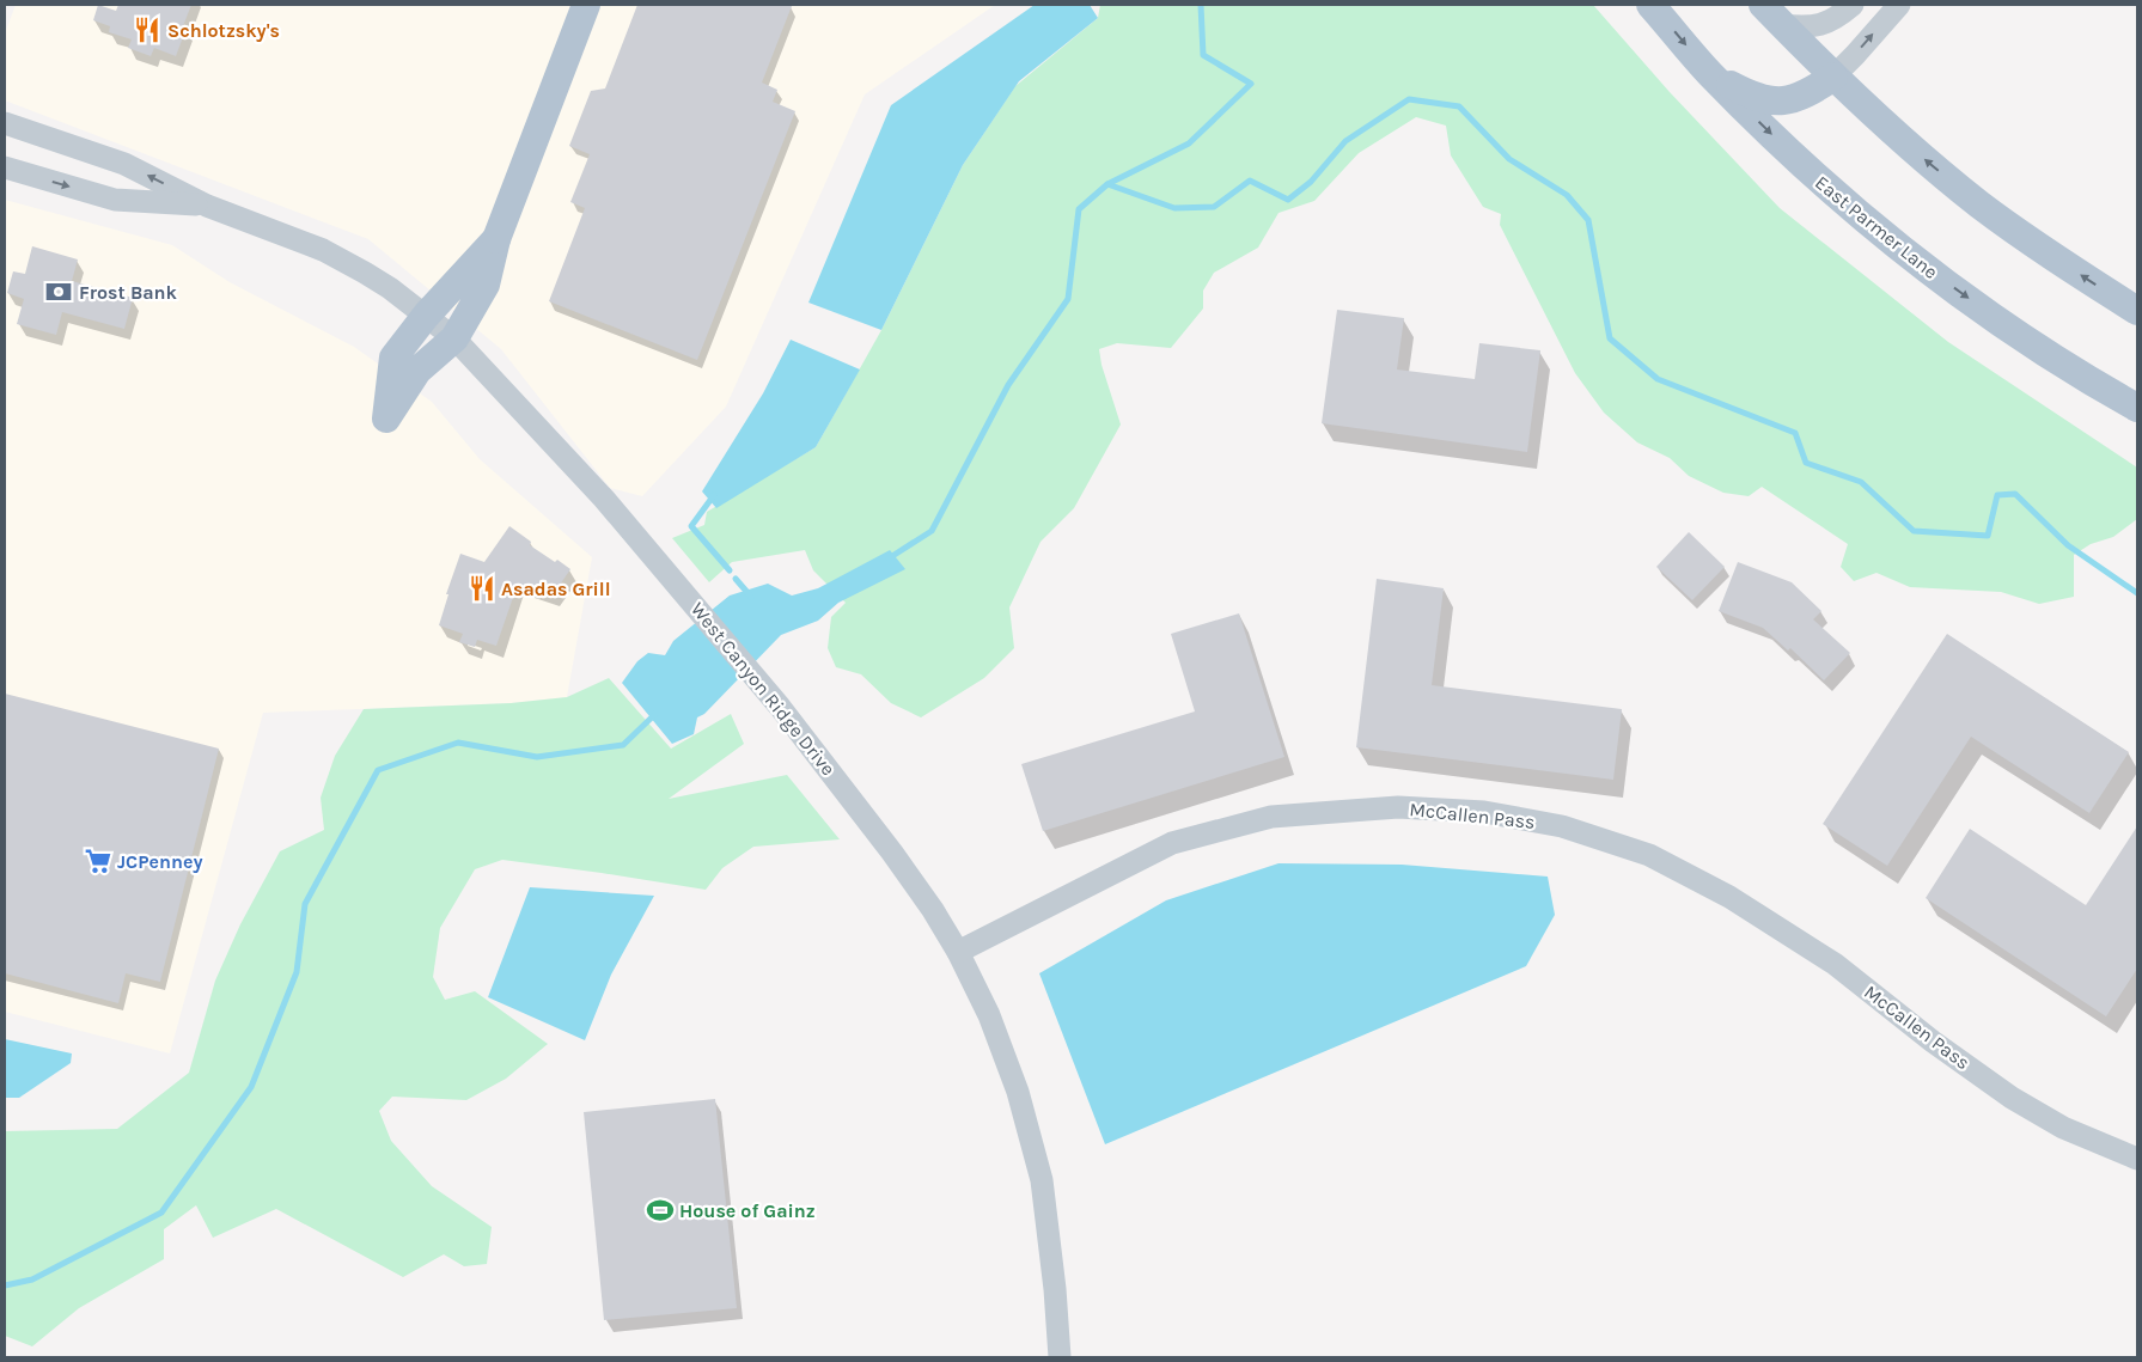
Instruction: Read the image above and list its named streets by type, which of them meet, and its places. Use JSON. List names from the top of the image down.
{
  "streets": {
    "main road": ["East Parmer Lane"],
    "street": ["West Canyon Ridge Drive", "McCallen Pass"]
  },
  "crossings": [
    ["West Canyon Ridge Drive", "McCallen Pass"]
  ],
  "places": {
    "restaurant": ["Schlotzsky's", "Asadas Grill"],
    "bank": ["Frost Bank"],
    "supermarket": ["JCPenney"],
    "sports": ["House of Gainz"]
  }
}
